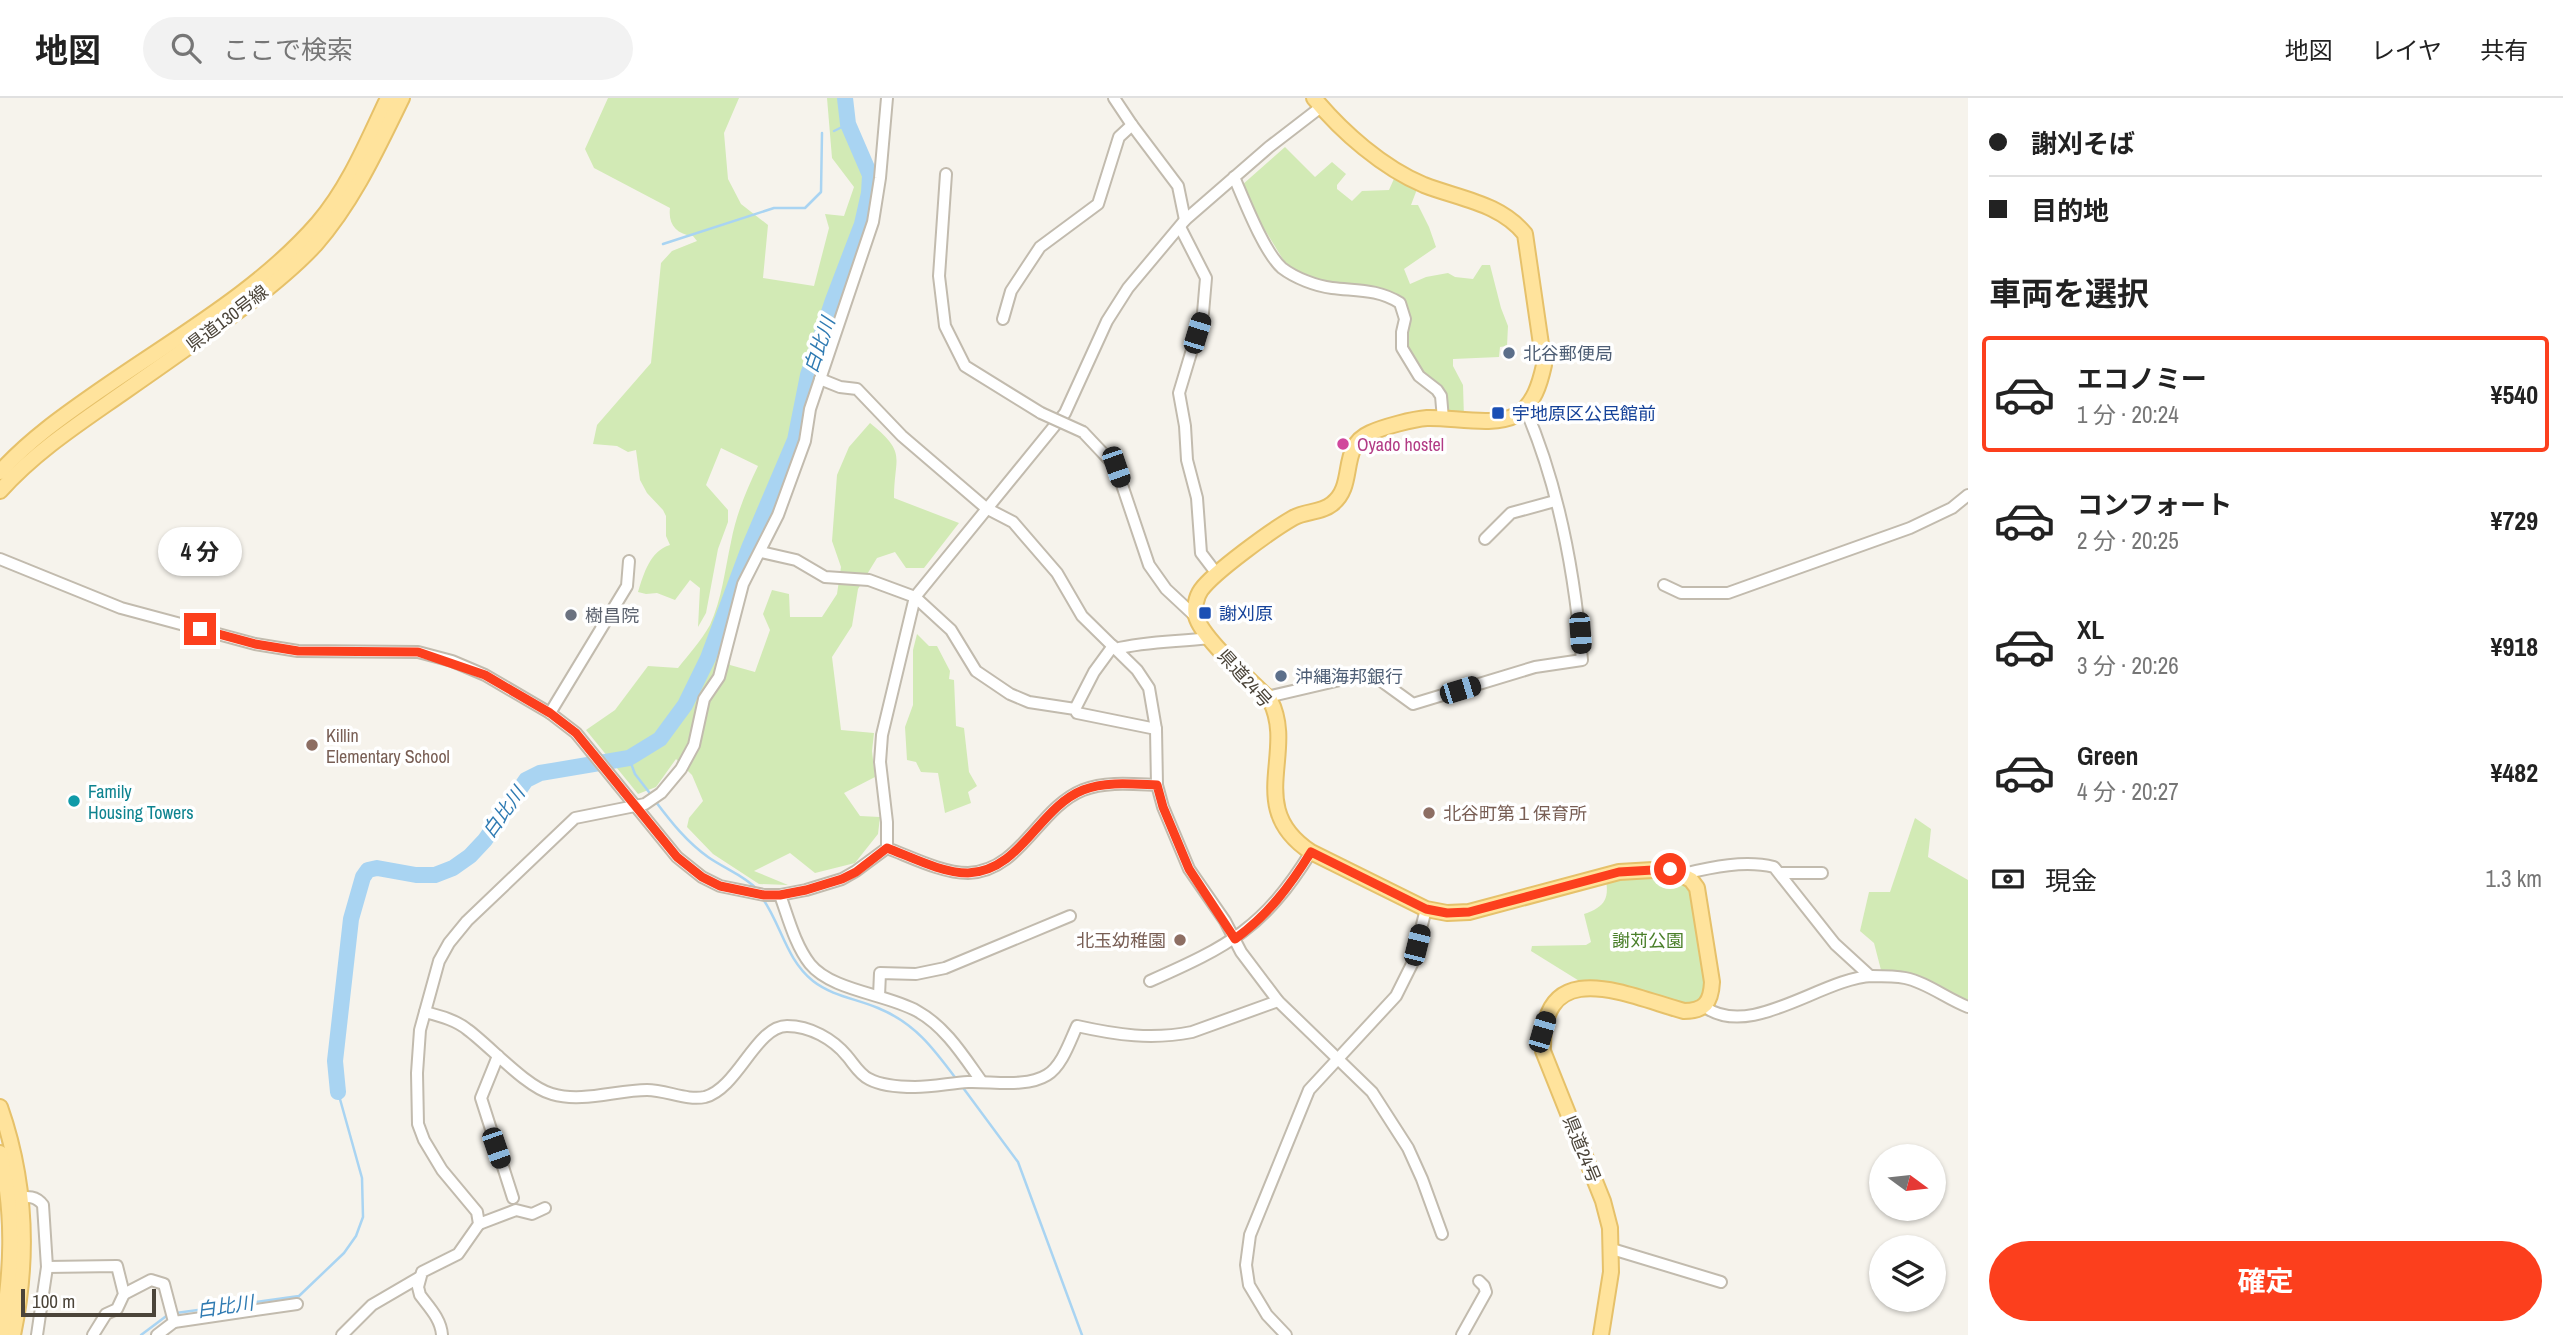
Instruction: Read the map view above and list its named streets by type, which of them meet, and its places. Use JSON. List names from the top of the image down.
{
  "streets": {
    "main road": ["県道130号線", "県道24号"]
  },
  "water": ["白比川"],
  "parks": ["謝苅公園"],
  "places": {
    "other": [
      "北谷郵便局",
      "Oyado hostel",
      "樹昌院",
      "沖縄海邦銀行",
      "Killin Elementary School",
      "Family Housing Towers",
      "北谷町第１保育所",
      "北玉幼稚園"
    ],
    "transit": ["宇地原区公民館前", "謝刈原"]
  },
  "scale_bar": "100 m",
  "north": "right",
  "page": {
    "header": "地図",
    "search": "ここで検索",
    "nav": ["地図", "レイヤ", "共有"],
    "banner": ["謝刈そば", "目的地"],
    "heading": "車両を選択",
    "list": [
      {
        "name": "エコノミー",
        "note": "1 分 · 20:24",
        "value": "¥540"
      },
      {
        "name": "コンフォート",
        "note": "2 分 · 20:25",
        "value": "¥729"
      },
      {
        "name": "XL",
        "note": "3 分 · 20:26",
        "value": "¥918"
      },
      {
        "name": "Green",
        "note": "4 分 · 20:27",
        "value": "¥482"
      }
    ],
    "bubble": "4 分",
    "pay": ["現金", "1.3 km"],
    "buttons": "確定",
    "scale": "100 m"
  }
}
